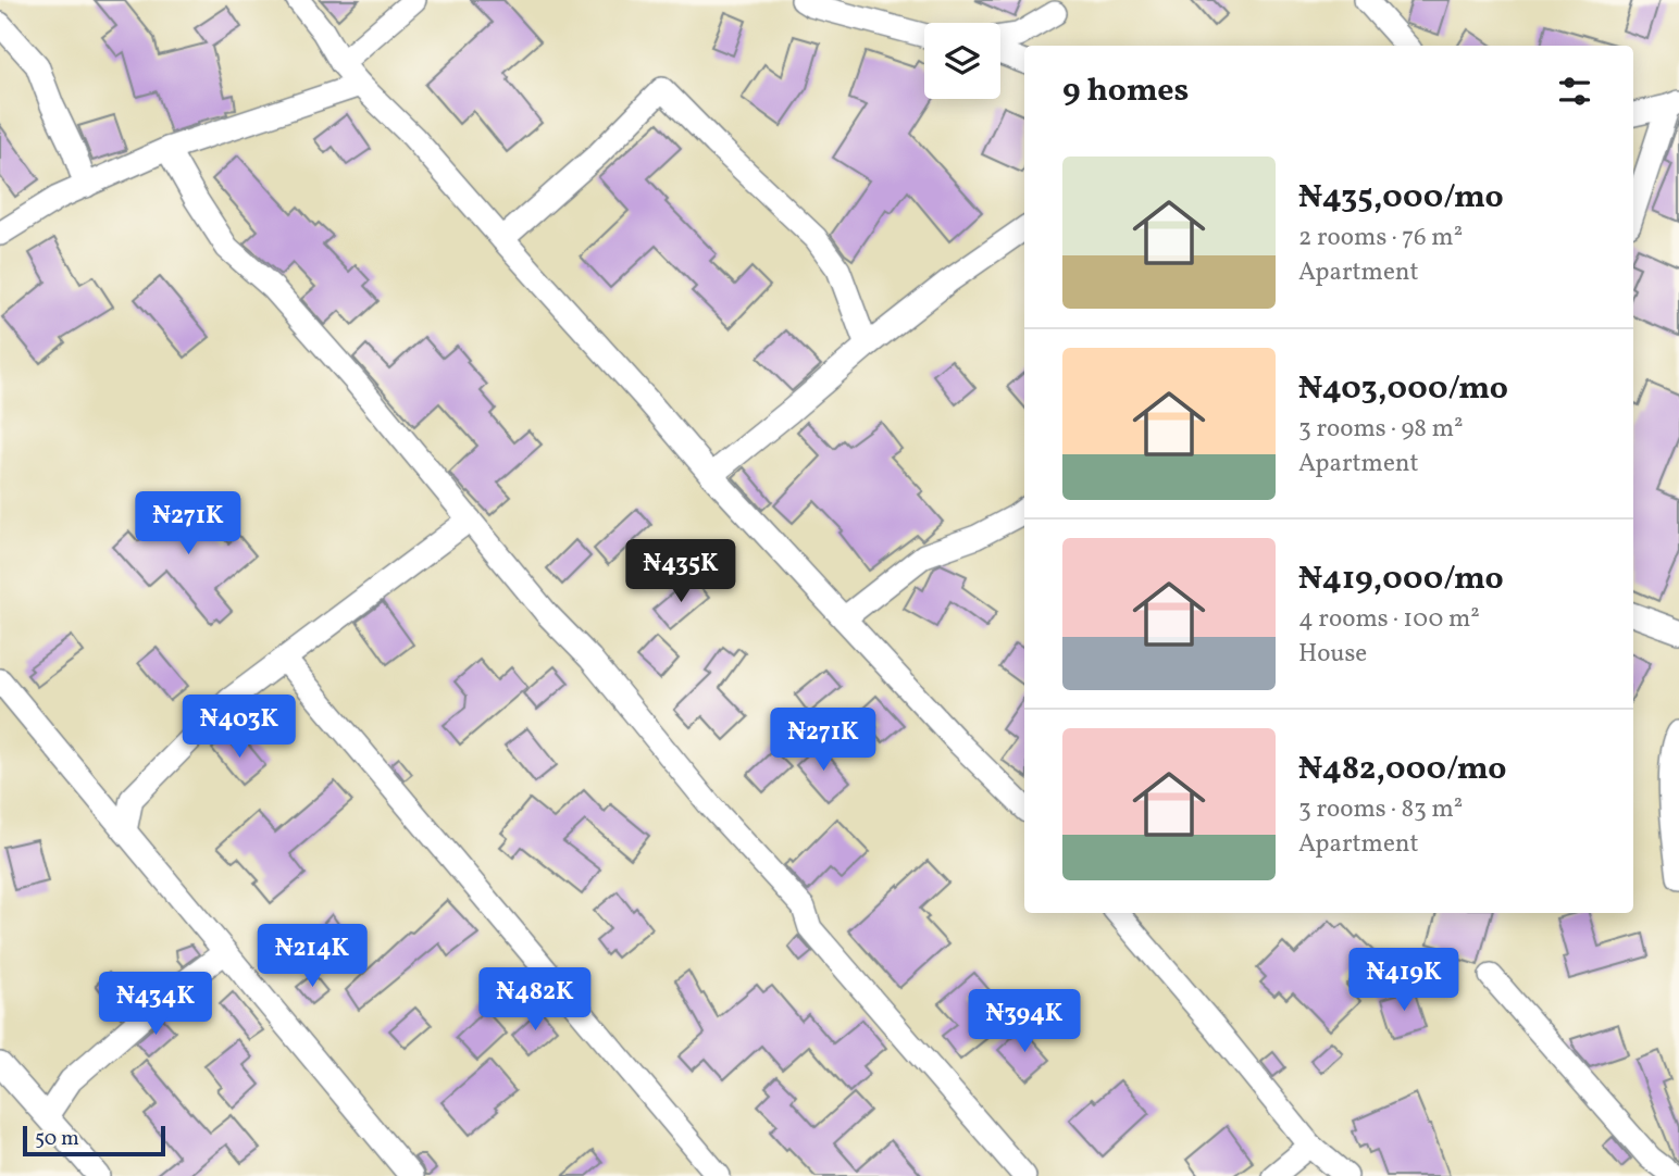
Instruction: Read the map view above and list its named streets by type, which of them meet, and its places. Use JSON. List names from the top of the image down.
{
  "scale_bar": "50 m",
  "page": {
    "heading": "9 homes",
    "list": [
      {
        "name": "₦435,000/mo",
        "note": "2 rooms · 76 m² · Apartment"
      },
      {
        "name": "₦403,000/mo",
        "note": "3 rooms · 98 m² · Apartment"
      },
      {
        "name": "₦419,000/mo",
        "note": "4 rooms · 100 m² · House"
      },
      {
        "name": "₦482,000/mo",
        "note": "3 rooms · 83 m² · Apartment"
      }
    ],
    "price": [
      "₦271K",
      "₦435K",
      "₦403K",
      "₦271K",
      "₦214K",
      "₦419K",
      "₦482K",
      "₦434K",
      "₦394K"
    ],
    "scale": "50 m"
  }
}
